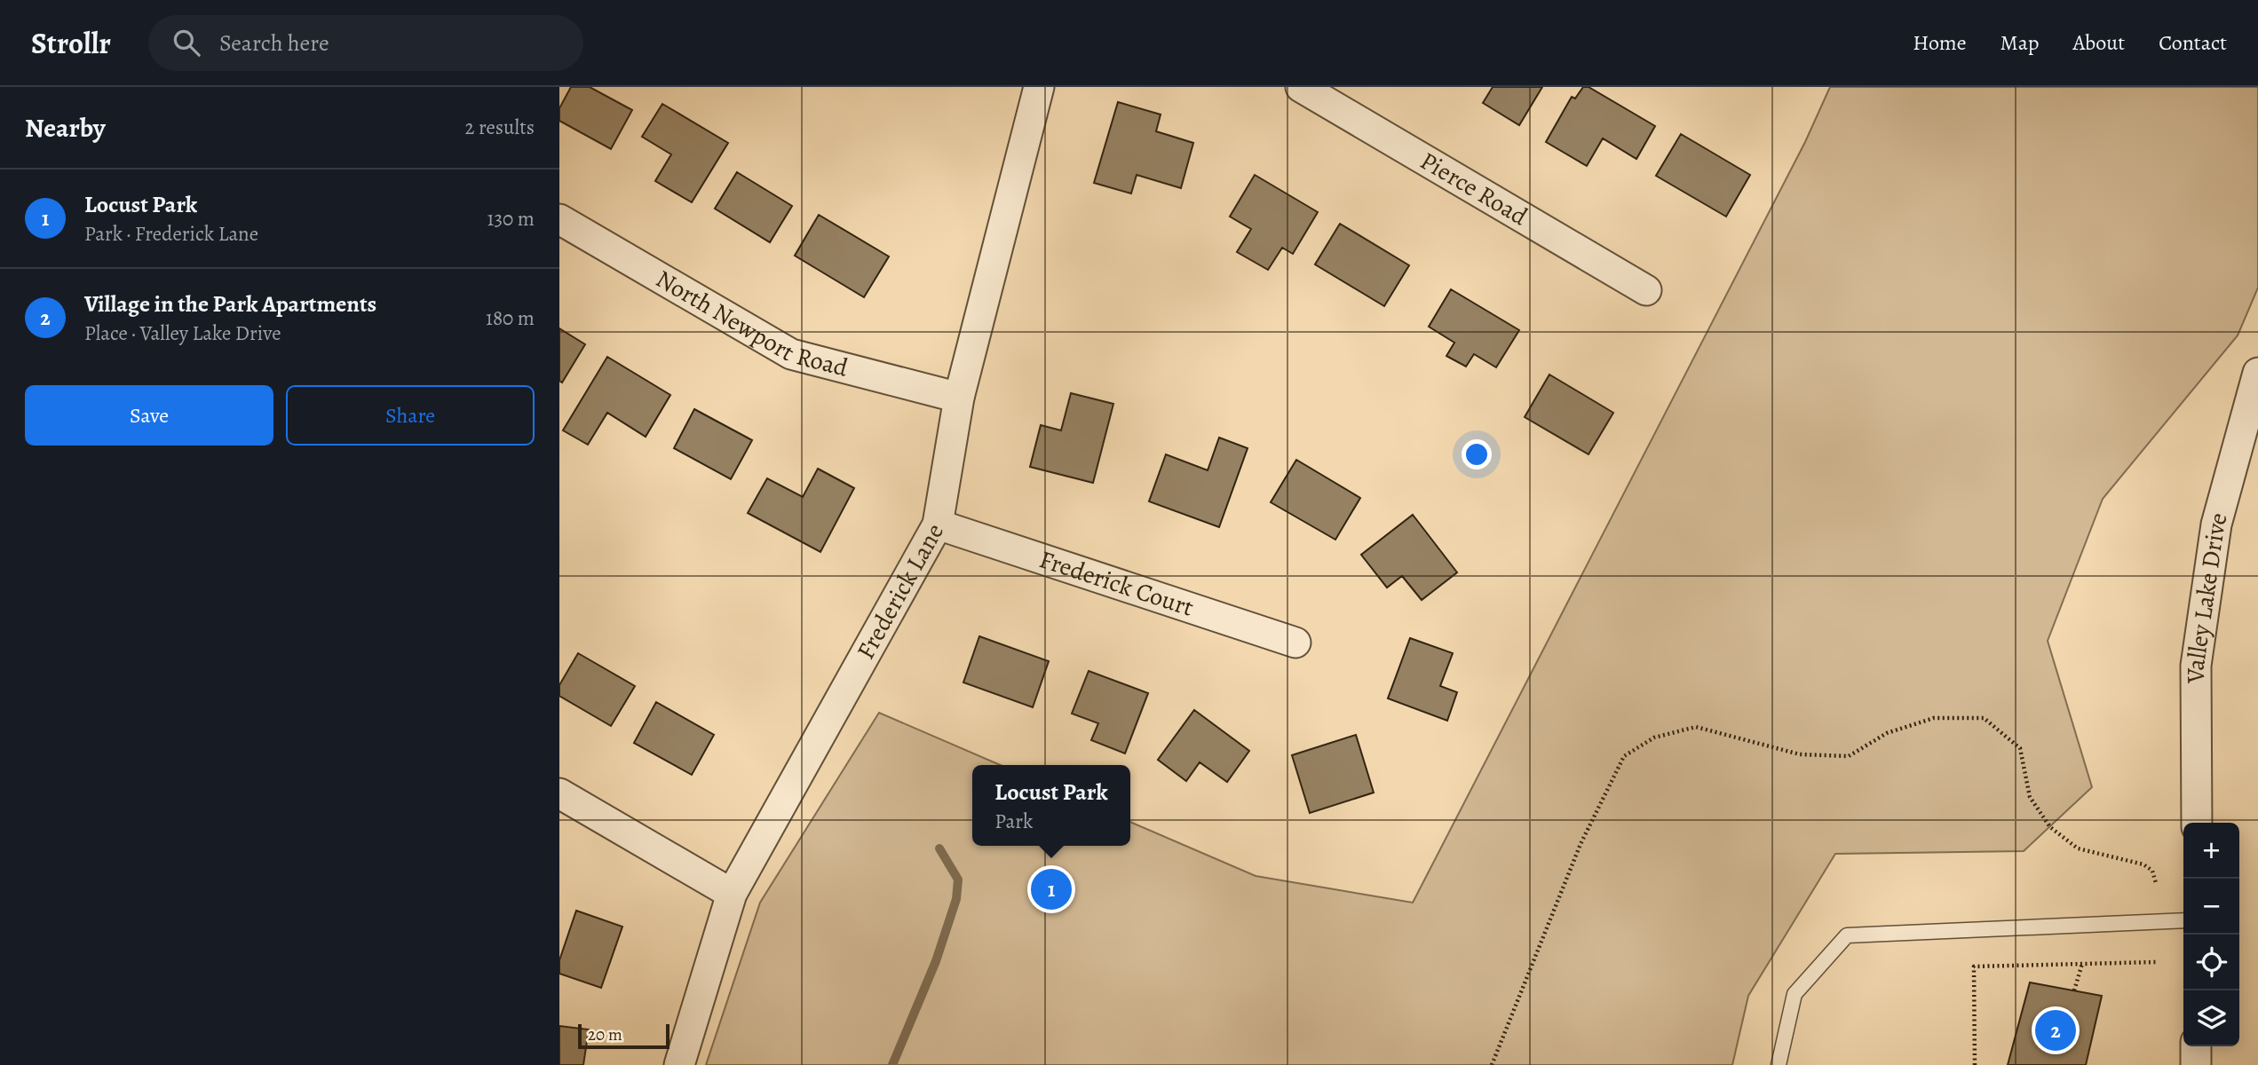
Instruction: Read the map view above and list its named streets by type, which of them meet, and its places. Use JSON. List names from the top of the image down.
{
  "streets": {
    "street": [
      "Pierce Road",
      "North Newport Road",
      "Frederick Court",
      "Frederick Lane",
      "Valley Lake Drive"
    ]
  },
  "crossings": [
    ["North Newport Road", "Frederick Lane"],
    ["Frederick Court", "Frederick Lane"]
  ],
  "scale_bar": "20 m",
  "page": {
    "header": "Strollr",
    "search": "Search here",
    "nav": [
      "Home",
      "Map",
      "About",
      "Contact"
    ],
    "heading": ["Nearby", "2 results"],
    "list": [
      {
        "mark": "1",
        "name": "Locust Park",
        "note": "Park · Frederick Lane",
        "value": "130 m"
      },
      {
        "mark": "2",
        "name": "Village in the Park Apartments",
        "note": "Place · Valley Lake Drive",
        "value": "180 m"
      }
    ],
    "buttons": ["Save", "Share"],
    "popup": ["Locust Park", "Park"],
    "map_buttons": ["+", "−"],
    "pins": ["1", "2"],
    "scale": "20 m"
  }
}
